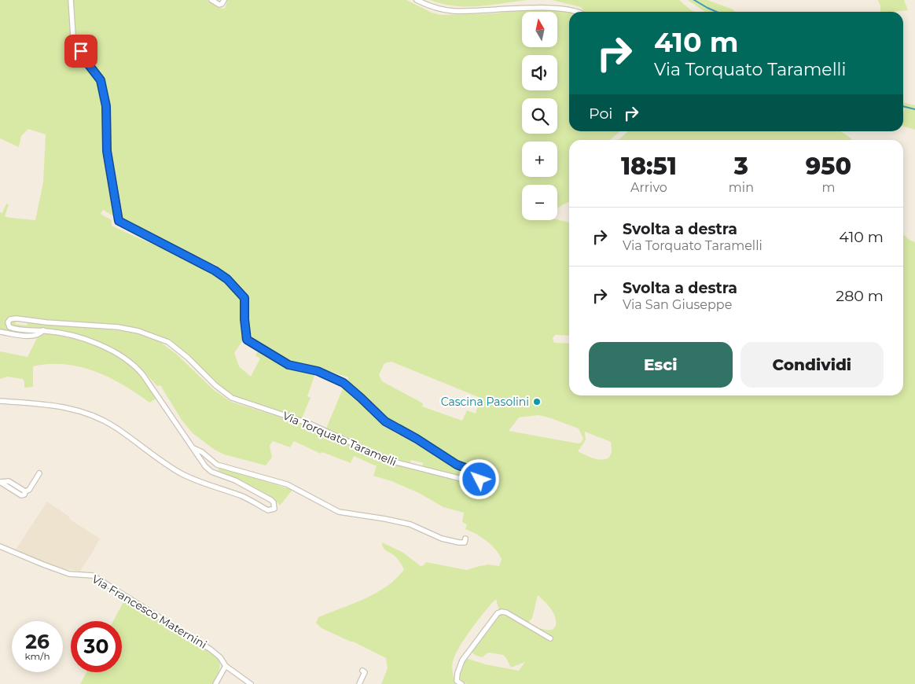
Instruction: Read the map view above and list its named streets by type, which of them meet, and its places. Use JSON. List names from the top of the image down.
{
  "streets": {
    "street": ["Via Torquato Taramelli", "Via Francesco Maternini"]
  },
  "places": ["Cascina Pasolini"],
  "north": "top",
  "page": {
    "map_buttons": ["+", "−"],
    "turn": ["410 m", "Via Torquato Taramelli"],
    "then": "Poi",
    "eta": [
      "18:51",
      "Arrivo",
      "3",
      "min",
      "950",
      "m"
    ],
    "list": [
      {
        "name": "Svolta a destra",
        "note": "Via Torquato Taramelli",
        "value": "410 m"
      },
      {
        "name": "Svolta a destra",
        "note": "Via San Giuseppe",
        "value": "280 m"
      }
    ],
    "buttons": ["Esci", "Condividi"],
    "speed": "26 km/h",
    "limit": "30"
  }
}
